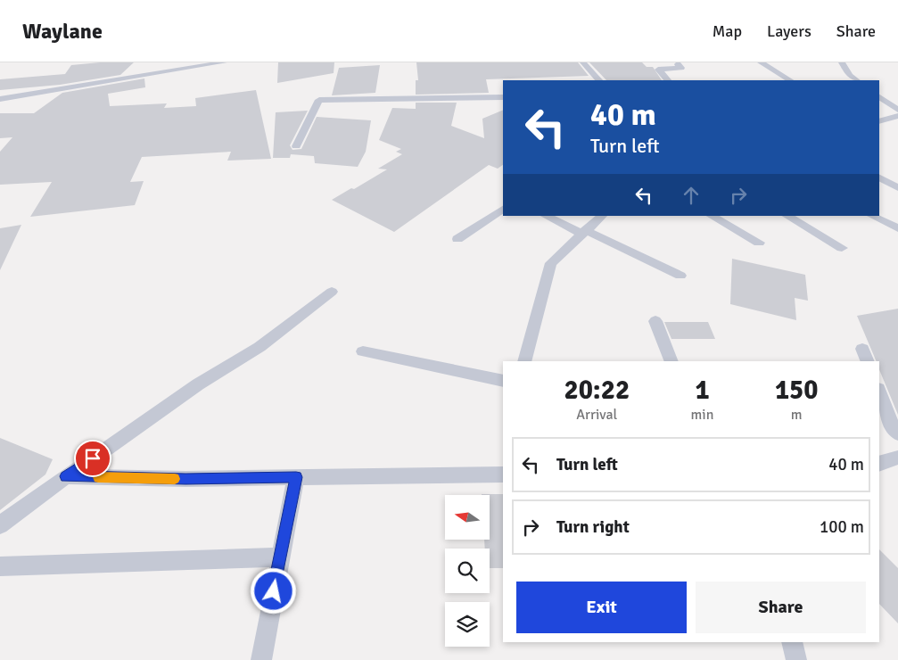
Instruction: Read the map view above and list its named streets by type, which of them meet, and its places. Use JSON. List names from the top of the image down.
{
  "north": "left",
  "page": {
    "header": "Waylane",
    "nav": ["Map", "Layers", "Share"],
    "turn": ["40 m", "Turn left"],
    "eta": [
      "20:22",
      "Arrival",
      "1",
      "min",
      "150",
      "m"
    ],
    "list": [
      {
        "name": "Turn left",
        "value": "40 m"
      },
      {
        "name": "Turn right",
        "value": "100 m"
      }
    ],
    "buttons": ["Exit", "Share"]
  }
}
